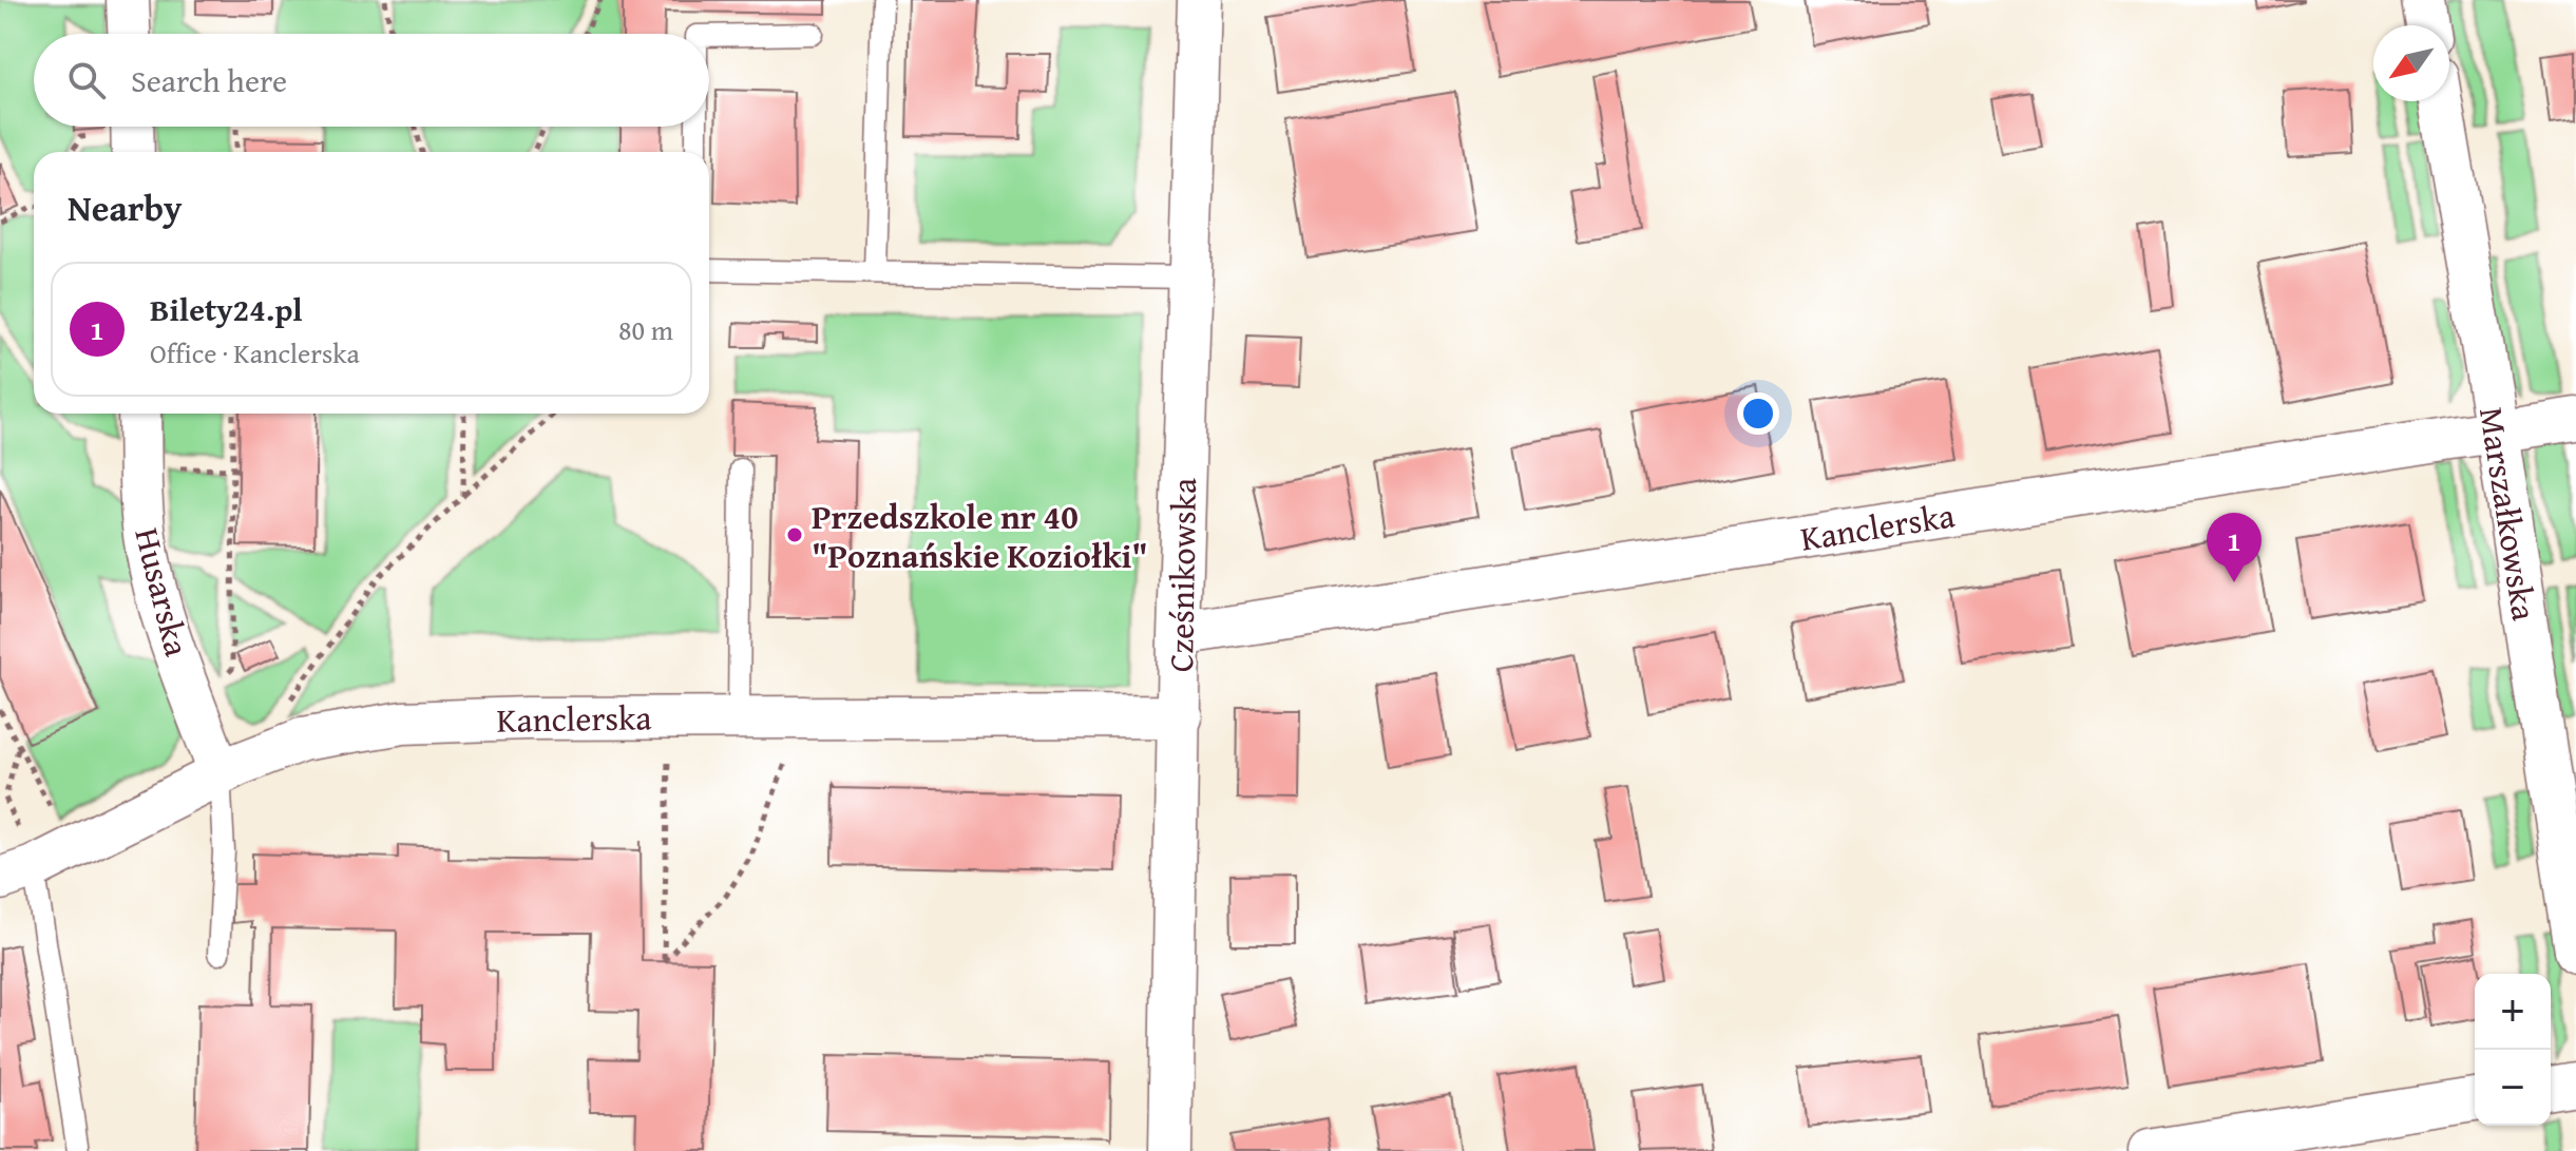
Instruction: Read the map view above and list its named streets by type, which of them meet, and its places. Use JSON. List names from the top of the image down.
{
  "streets": {
    "street": [
      "Marszałkowska",
      "Kanclerska",
      "Cześnikowska",
      "Husarska"
    ]
  },
  "crossings": [
    ["Marszałkowska", "Kanclerska"],
    ["Kanclerska", "Cześnikowska"],
    ["Kanclerska", "Husarska"]
  ],
  "places": ["Przedszkole nr 40 \"Poznańskie Koziołki\""],
  "north": "bottom left",
  "page": {
    "search": "Search here",
    "heading": "Nearby",
    "list": [
      {
        "mark": "1",
        "name": "Bilety24.pl",
        "note": "Office · Kanclerska",
        "value": "80 m"
      }
    ],
    "pins": "1",
    "map_buttons": ["+", "−"]
  }
}
